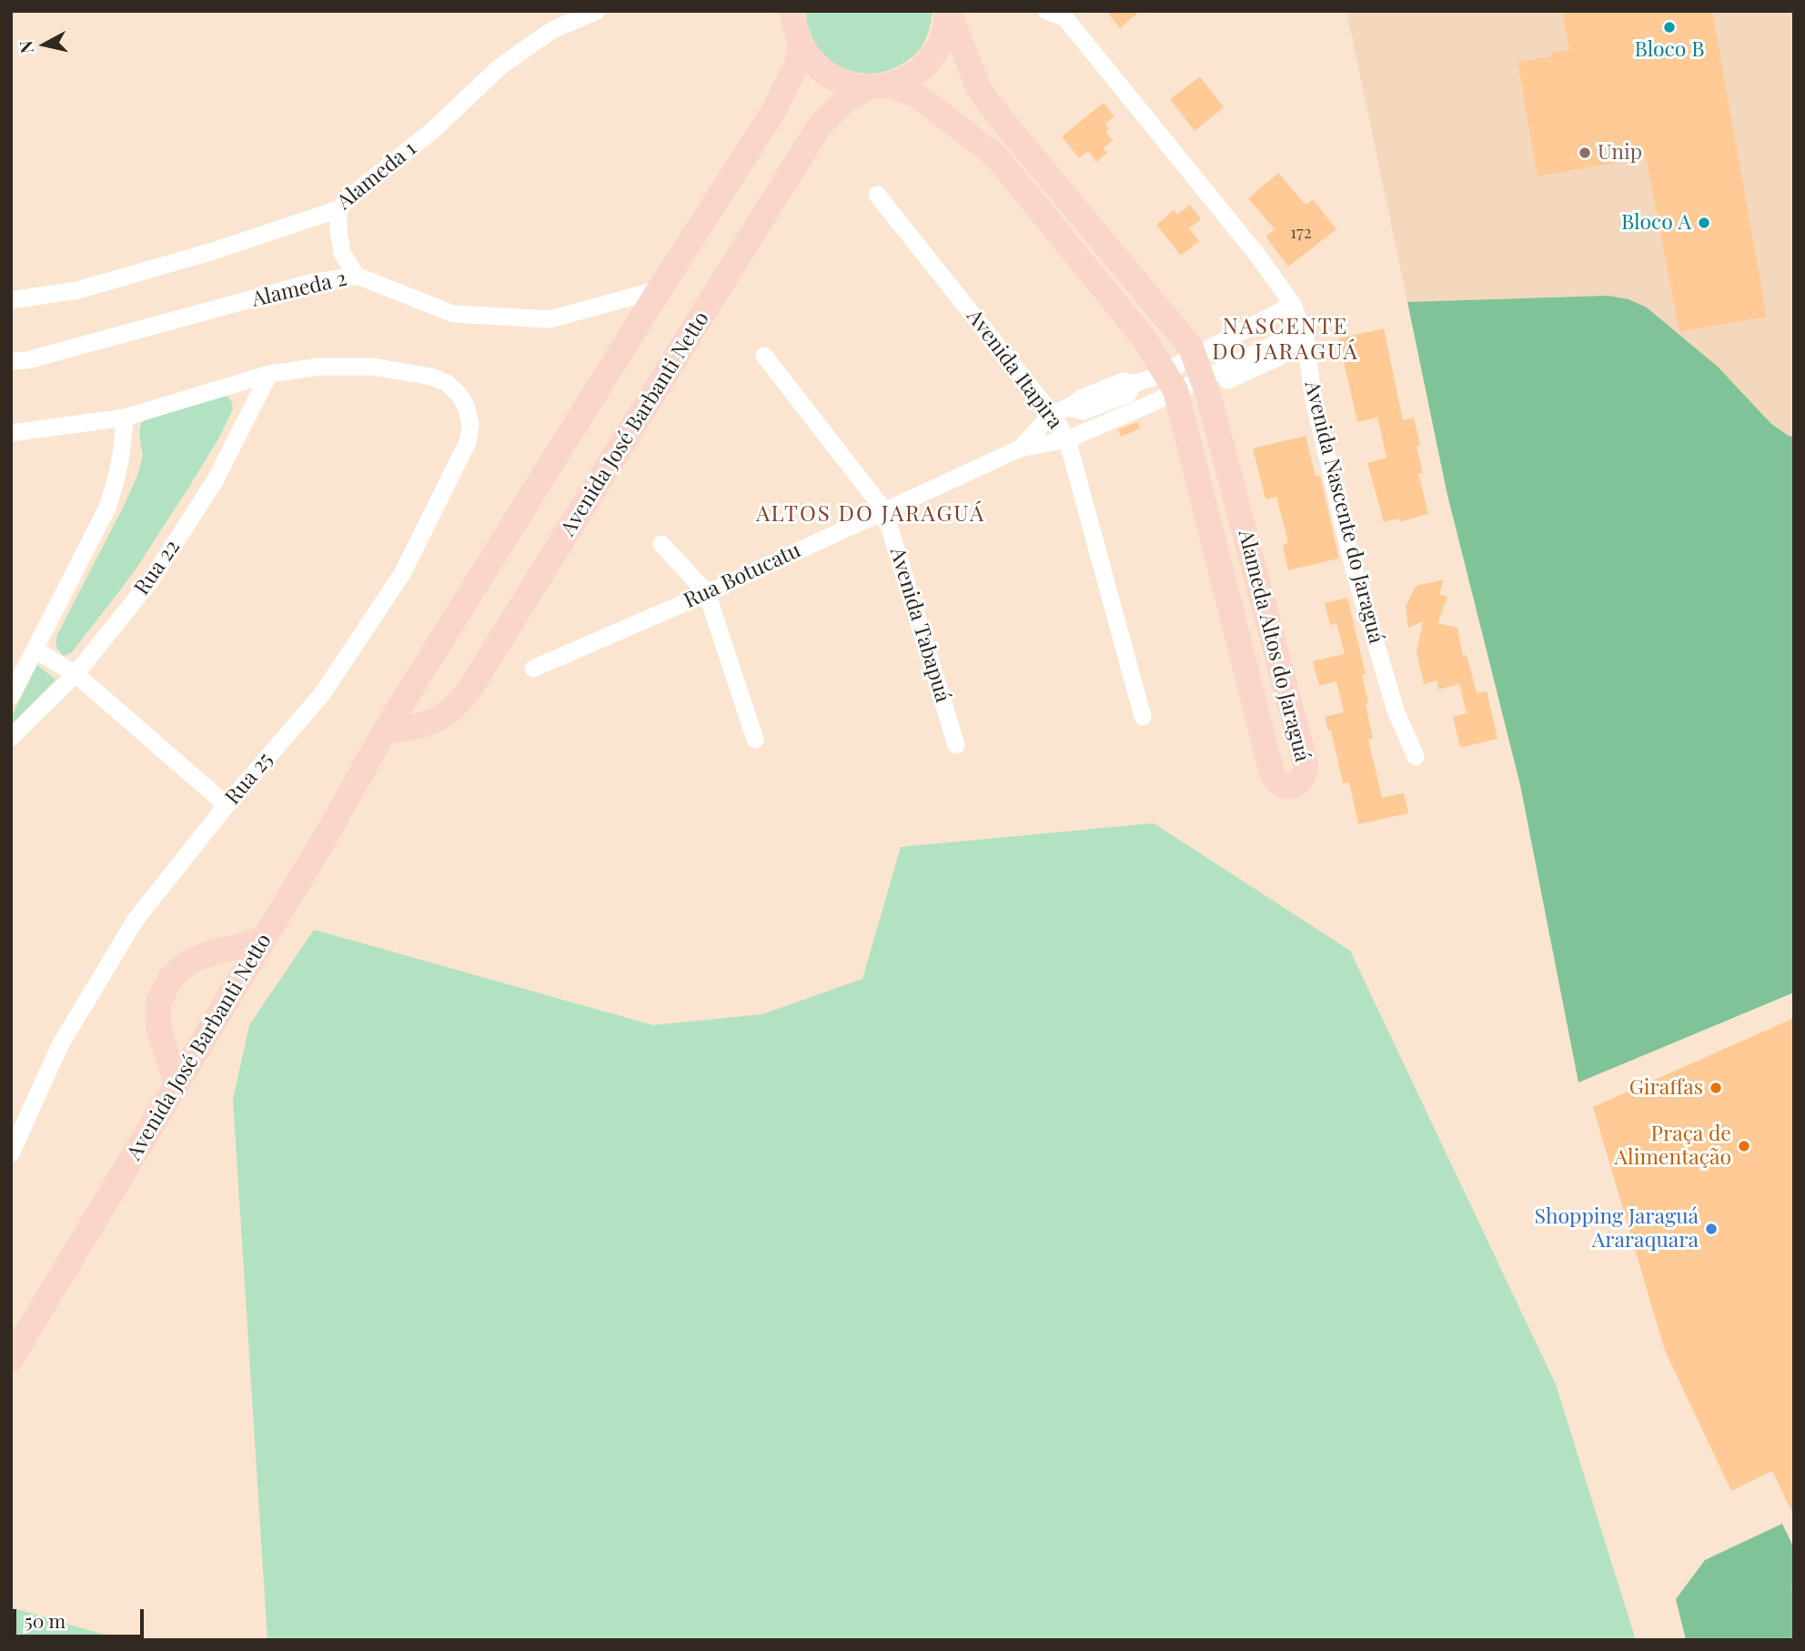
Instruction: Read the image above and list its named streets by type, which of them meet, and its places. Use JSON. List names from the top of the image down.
{
  "streets": {
    "street": [
      "Alameda 1",
      "Alameda 2",
      "Avenida Itapira",
      "Avenida José Barbanti Netto",
      "Avenida Nascente do Jaraguá",
      "Rua 22",
      "Rua Botucatu",
      "Avenida Tabapuá",
      "Alameda Altos do Jaraguá",
      "Rua 25"
    ]
  },
  "crossings": [
    ["Alameda 2", "Avenida José Barbanti Netto"],
    ["Avenida Itapira", "Rua Botucatu"],
    ["Avenida José Barbanti Netto", "Alameda Altos do Jaraguá"],
    ["Rua 22", "Rua 25"],
    ["Rua Botucatu", "Avenida Tabapuá"],
    ["Rua Botucatu", "Alameda Altos do Jaraguá"]
  ],
  "districts": ["NASCENTE DO JARAGUÁ", "ALTOS DO JARAGUÁ"],
  "places": [
    "Bloco B",
    "Unip",
    "Bloco A",
    "Giraffas",
    "Praça de Alimentação",
    "Shopping Jaraguá Araraquara"
  ],
  "house_numbers": ["172"],
  "scale_bar": "50 m",
  "north": "left"
}
